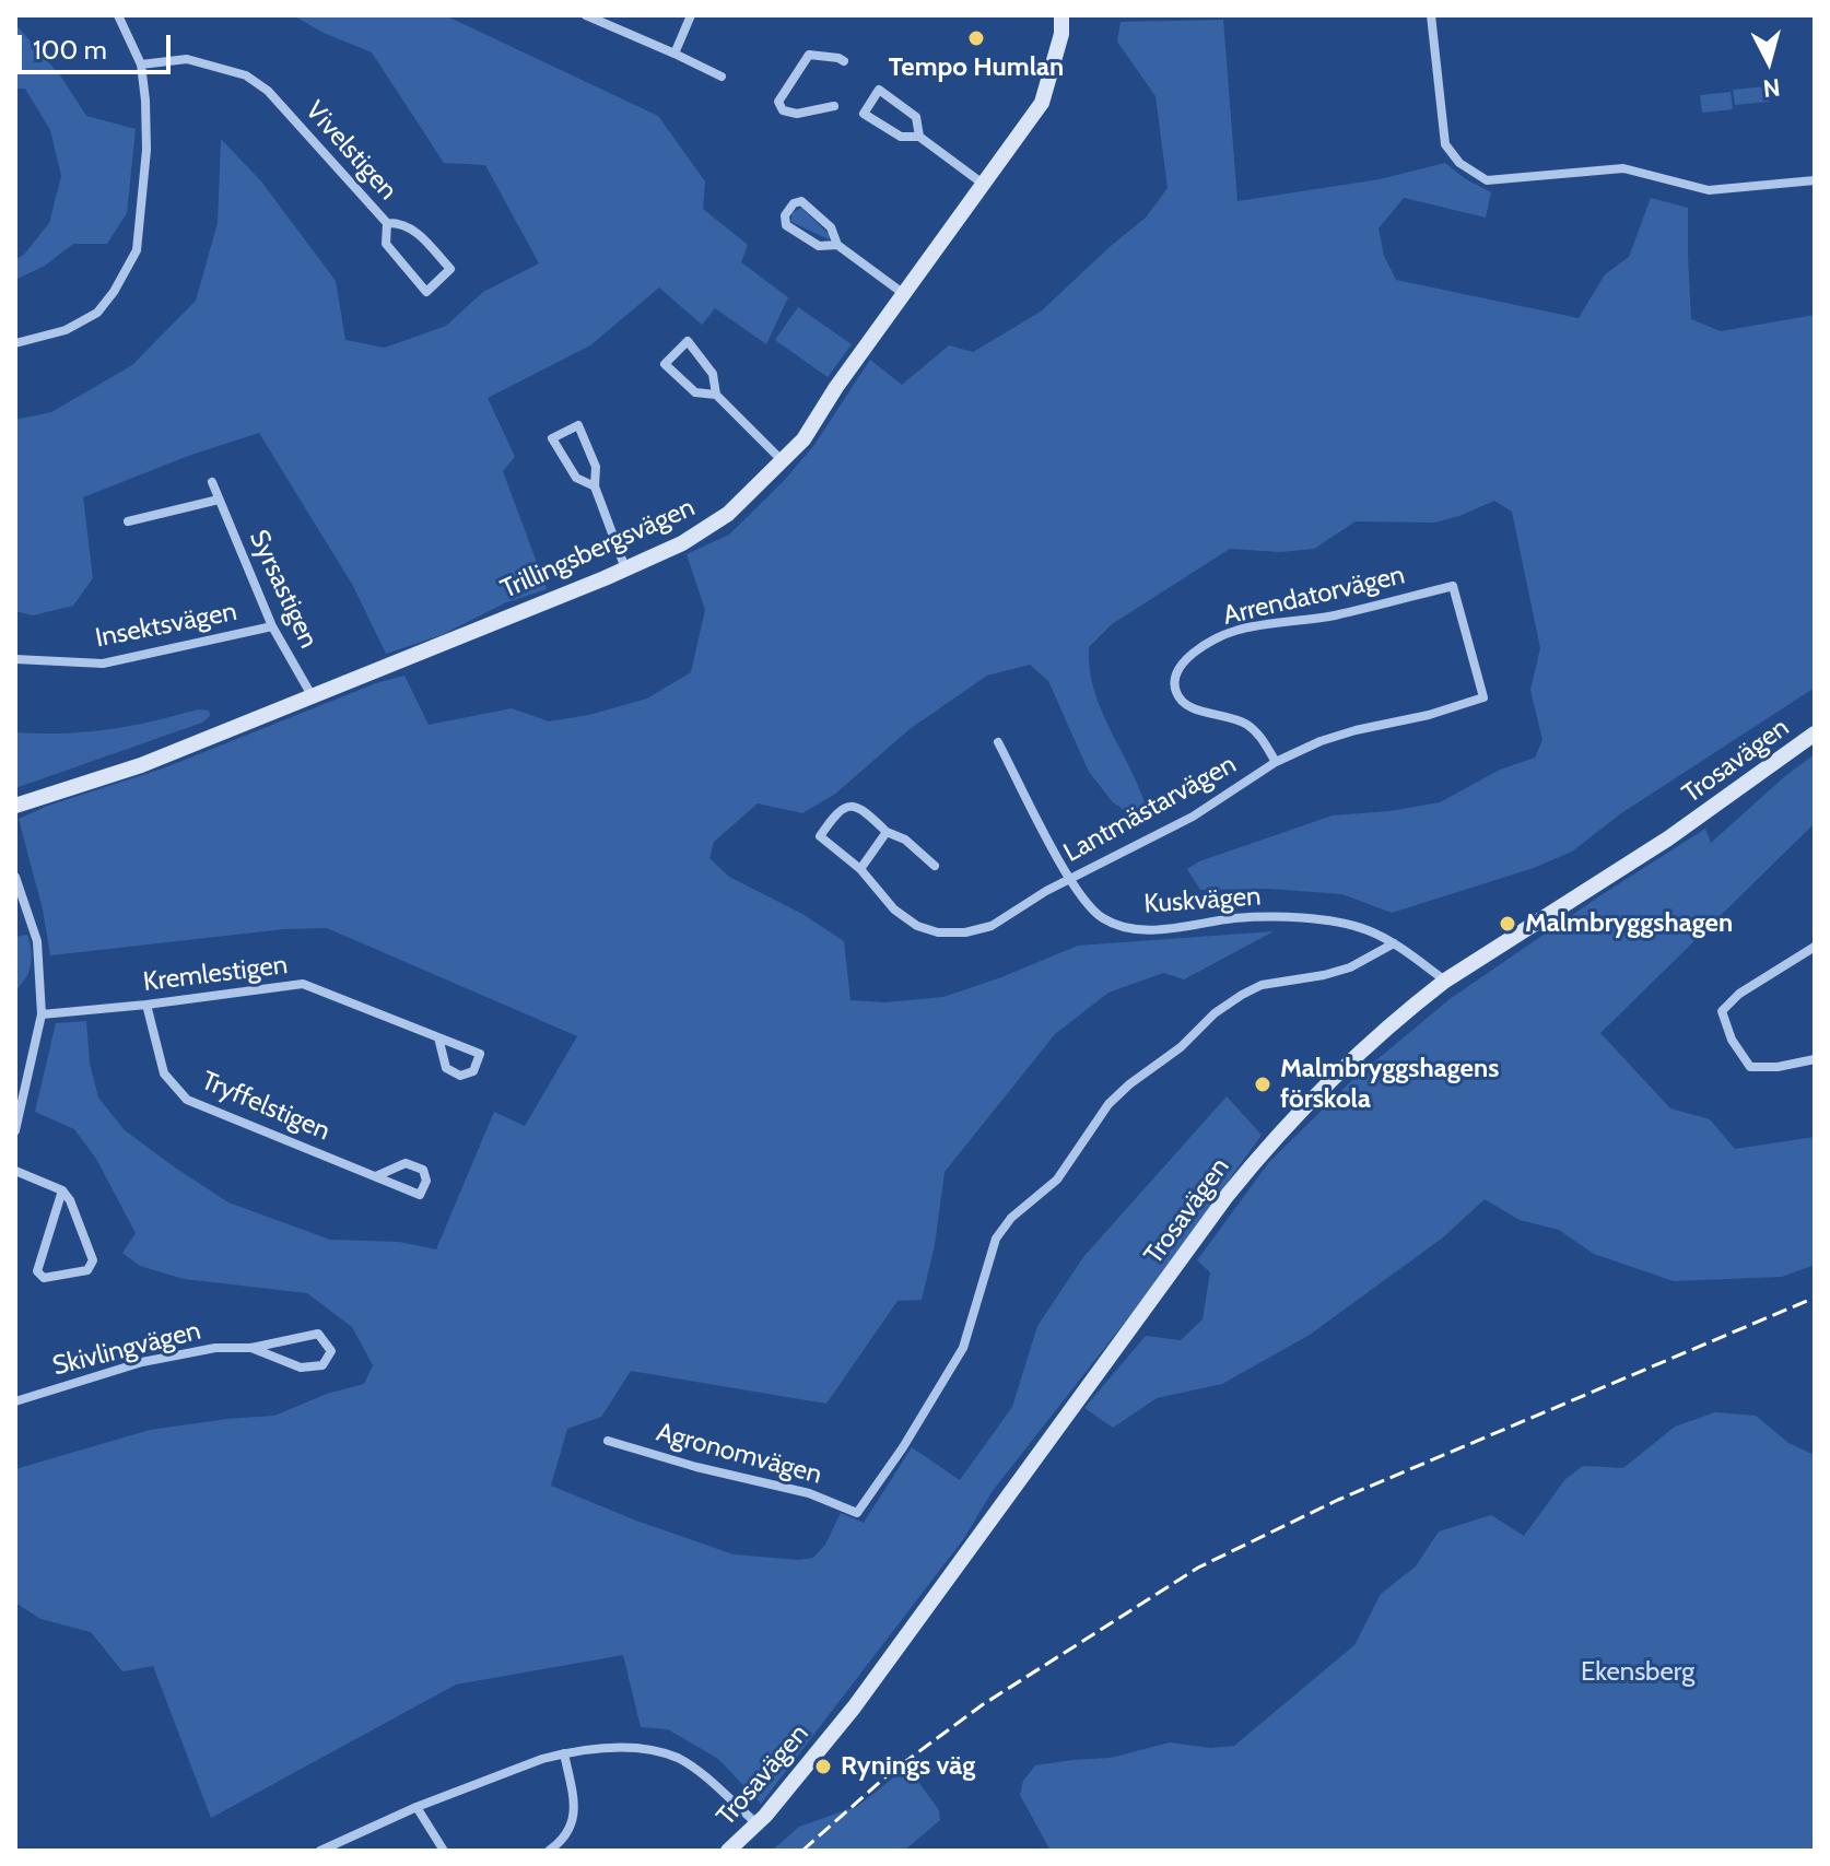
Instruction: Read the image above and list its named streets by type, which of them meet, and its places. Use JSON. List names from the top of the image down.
{
  "streets": {
    "main road": ["Trillingsbergsvägen", "Trosavägen"],
    "street": [
      "Vivelstigen",
      "Syrsastigen",
      "Arrendatorvägen",
      "Insektsvägen",
      "Lantmästarvägen",
      "Kuskvägen",
      "Kremlestigen",
      "Tryffelstigen",
      "Skivlingvägen",
      "Agronomvägen"
    ]
  },
  "crossings": [
    ["Trillingsbergsvägen", "Syrsastigen"],
    ["Syrsastigen", "Insektsvägen"],
    ["Arrendatorvägen", "Lantmästarvägen"],
    ["Trosavägen", "Kuskvägen"],
    ["Lantmästarvägen", "Kuskvägen"],
    ["Kuskvägen", "Agronomvägen"],
    ["Kremlestigen", "Tryffelstigen"]
  ],
  "parks": ["Ekensberg"],
  "places": [
    "Tempo Humlan",
    "Malmbryggshagen",
    "Malmbryggshagens förskola",
    "Rynings väg"
  ],
  "scale_bar": "100 m",
  "north": "bottom"
}
